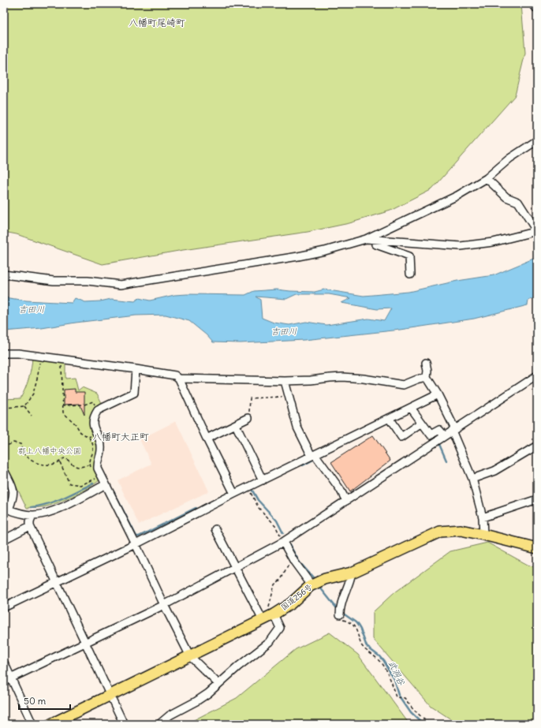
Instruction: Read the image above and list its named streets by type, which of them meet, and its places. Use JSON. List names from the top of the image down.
{
  "streets": {
    "highway": ["国道256号"]
  },
  "districts": ["八幡町尾崎町", "八幡町大正町"],
  "water": ["吉田川", "武洞谷"],
  "parks": ["郡上八幡中央公園"],
  "scale_bar": "50 m"
}
